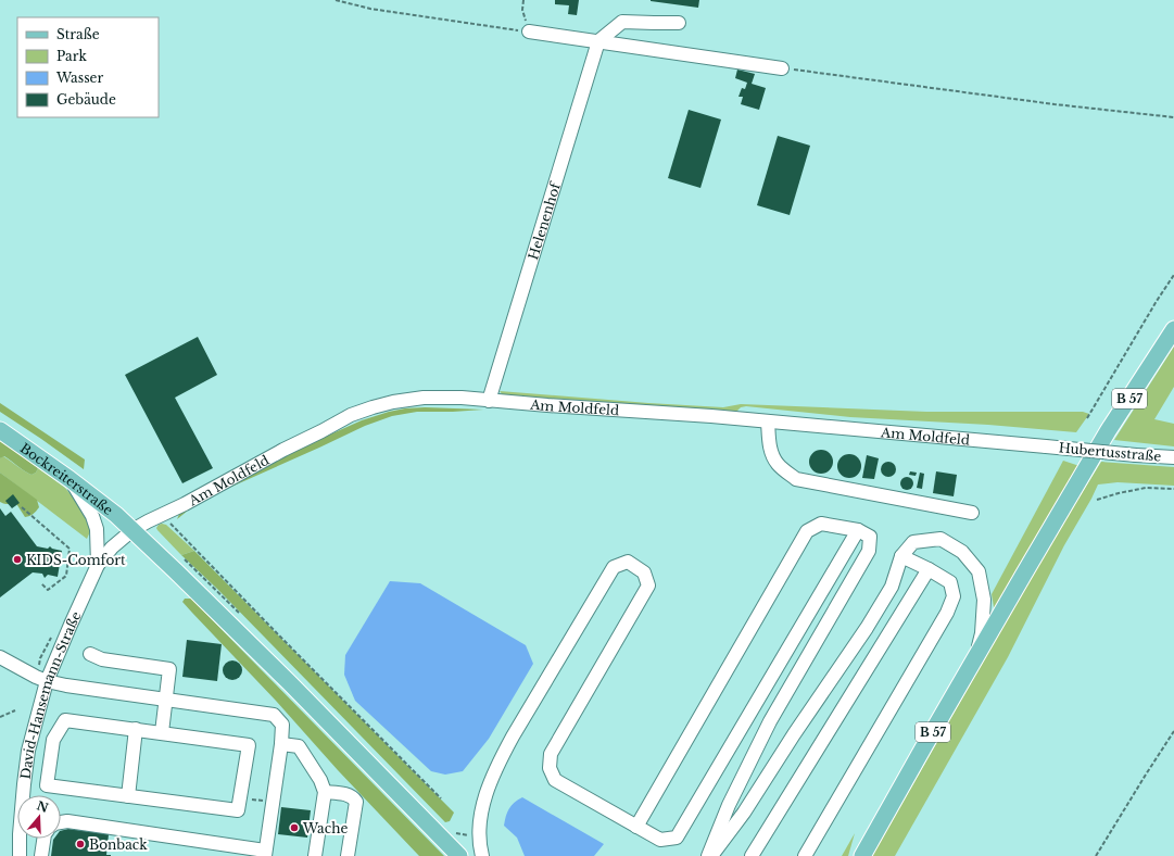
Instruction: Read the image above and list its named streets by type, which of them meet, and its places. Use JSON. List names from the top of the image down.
{
  "streets": {
    "main road": ["B 57", "Bockreiterstraße"],
    "street": [
      "Helenenhof",
      "Am Moldfeld",
      "Hubertusstraße",
      "David-Hansemann-Straße"
    ]
  },
  "crossings": [
    ["Helenenhof", "Am Moldfeld"],
    ["Am Moldfeld", "Hubertusstraße"],
    ["Am Moldfeld", "Bockreiterstraße"],
    ["Am Moldfeld", "David-Hansemann-Straße"],
    ["Bockreiterstraße", "David-Hansemann-Straße"]
  ],
  "places": ["KIDS-Comfort", "Wache", "Bonback"],
  "legend": [
    "Straße",
    "Park",
    "Wasser",
    "Gebäude"
  ],
  "north": "top"
}
